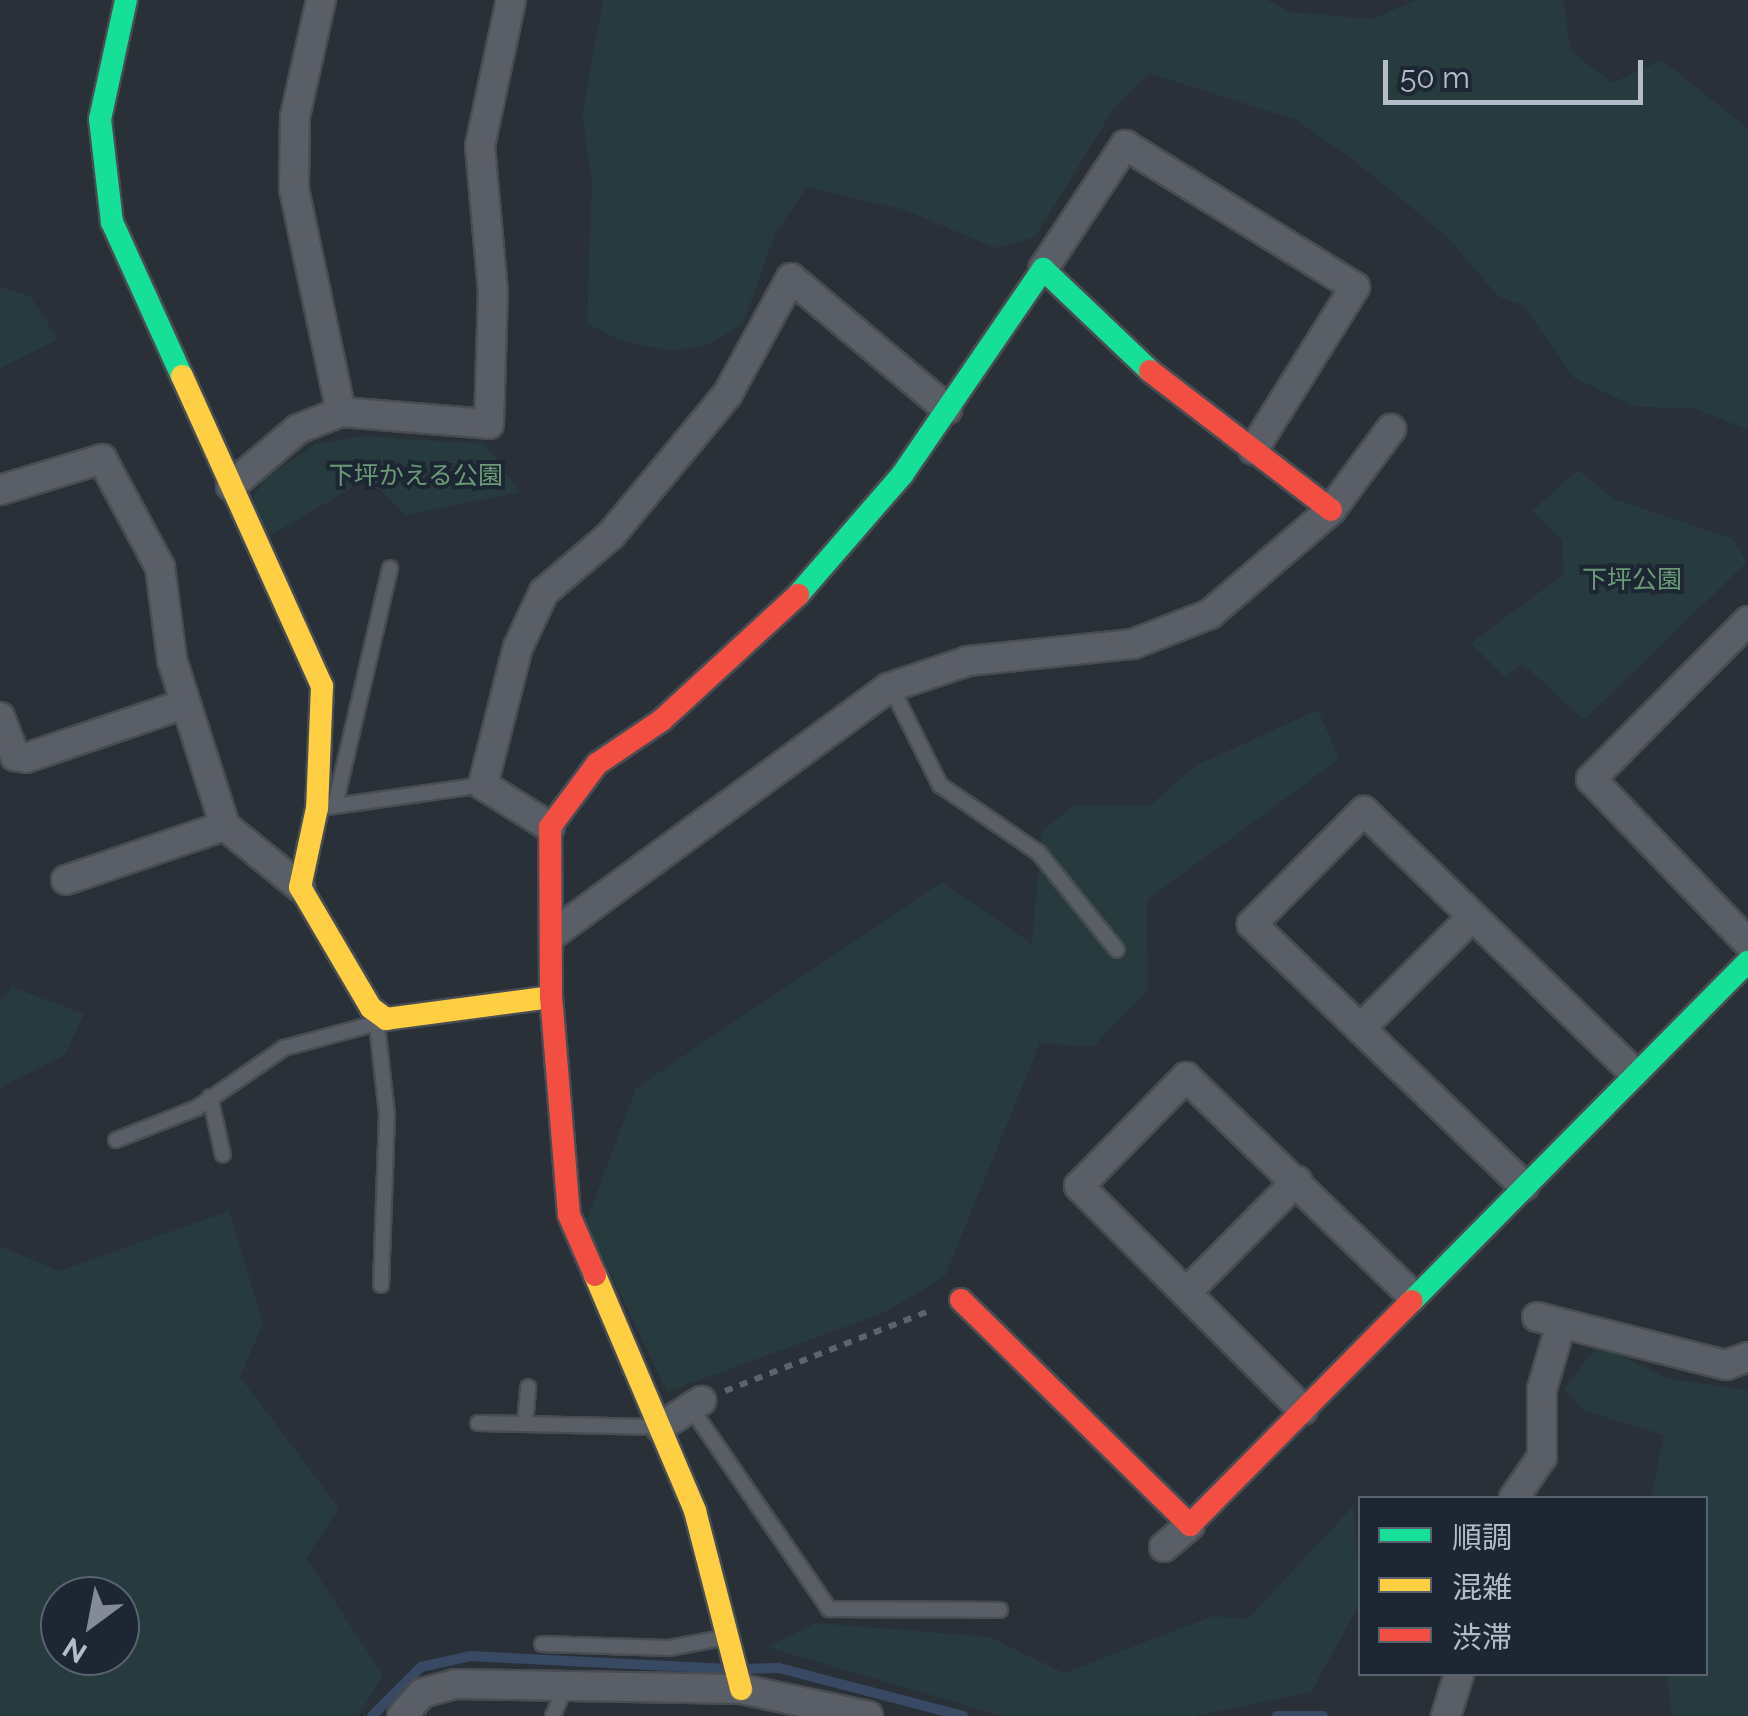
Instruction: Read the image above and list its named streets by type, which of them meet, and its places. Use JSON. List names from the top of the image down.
{
  "parks": ["下坪かえる公園", "下坪公園"],
  "legend": ["順調", "混雑", "渋滞"],
  "scale_bar": "50 m",
  "north": "bottom left"
}
